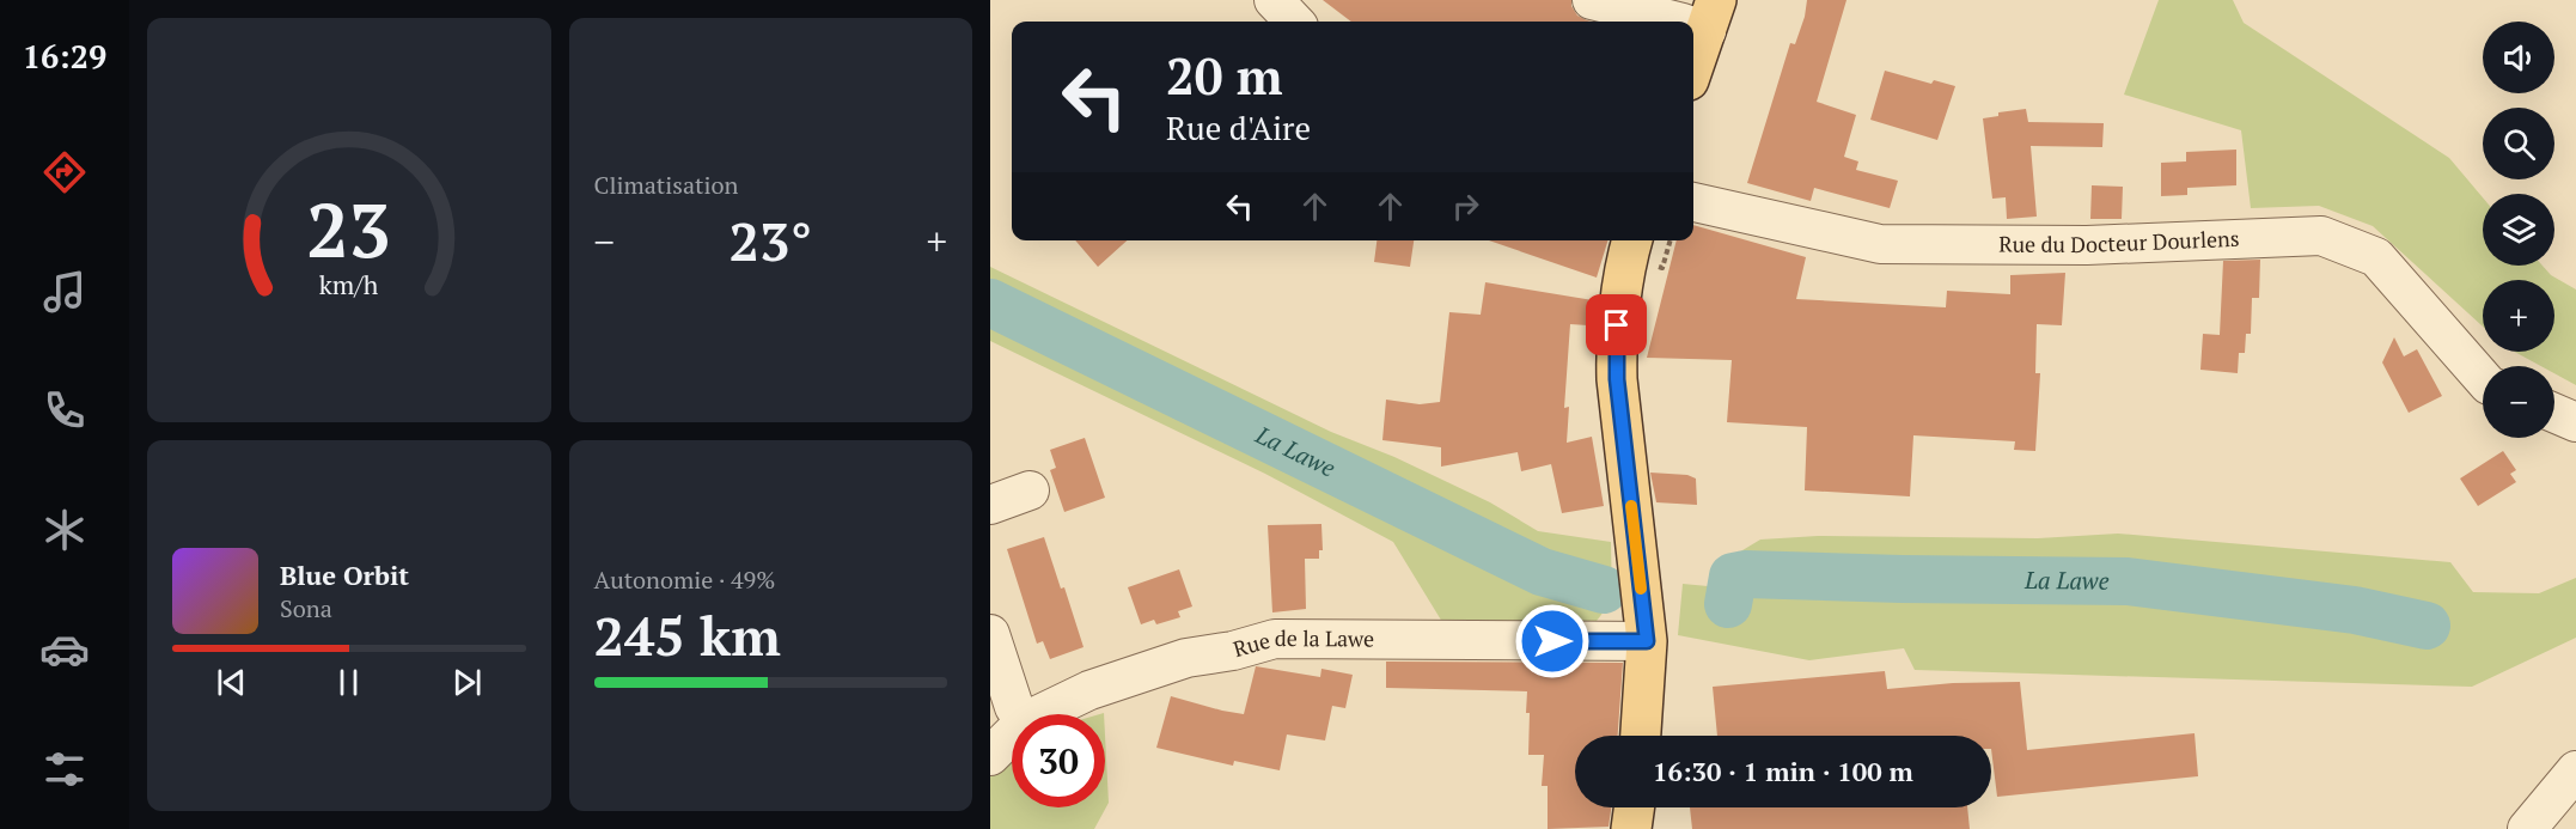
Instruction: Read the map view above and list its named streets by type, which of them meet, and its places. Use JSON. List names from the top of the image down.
{
  "streets": {
    "street": ["Rue du Docteur Dourlens", "Rue de la Lawe"]
  },
  "water": ["La Lawe"],
  "page": {
    "tabs": "16:29",
    "tile": [
      "Climatisation",
      ["Autonomie · 49%", "245 km"]
    ],
    "map_buttons": ["+", "−"],
    "turn": ["20 m", "Rue d'Aire"],
    "heat": ["−", "23°", "+"],
    "song": ["Blue Orbit", "Sona"],
    "limit": "30",
    "trip": "16:30 · 1 min · 100 m",
    "gauge": ["23", "km/h"]
  }
}
